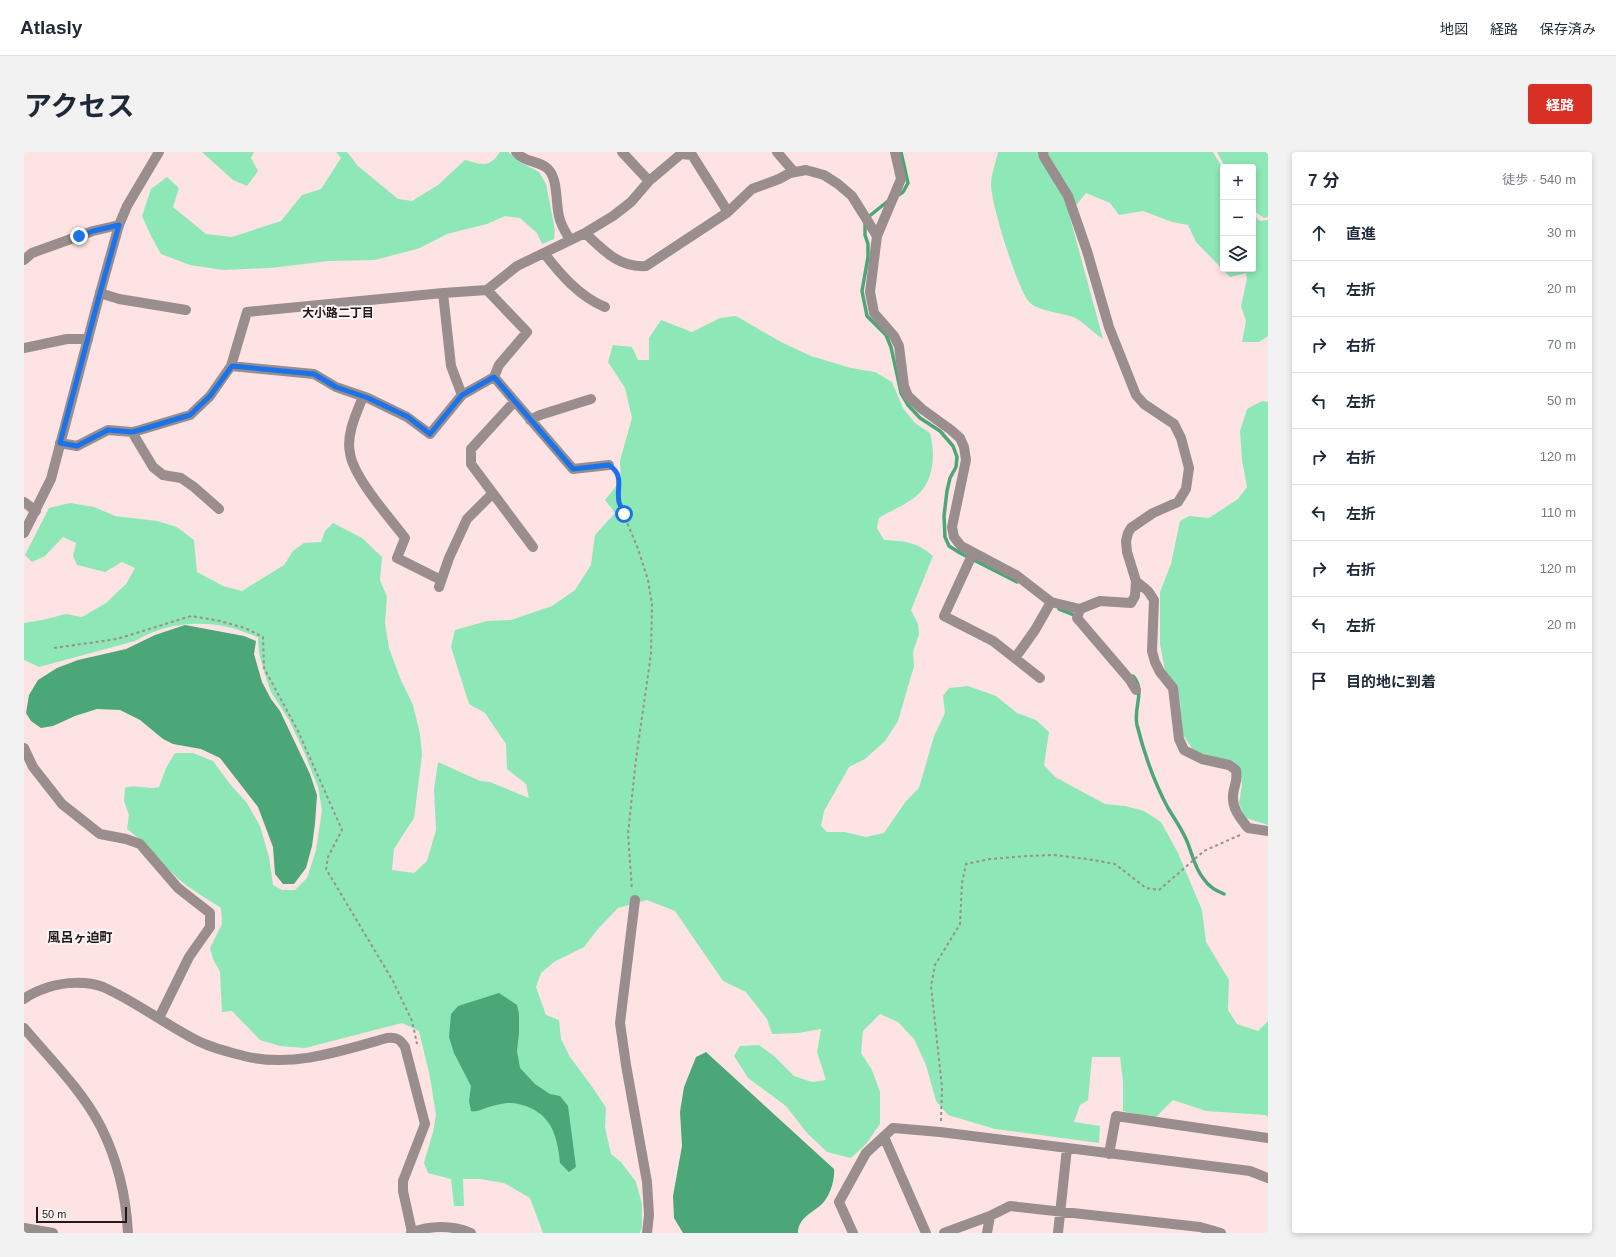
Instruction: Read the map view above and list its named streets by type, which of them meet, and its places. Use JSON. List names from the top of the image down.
{
  "districts": ["大小路二丁目", "風呂ヶ迫町"],
  "scale_bar": "50 m",
  "page": {
    "header": "Atlasly",
    "nav": ["地図", "経路", "保存済み"],
    "title": "アクセス",
    "buttons": "経路",
    "heading": ["7 分", "徒歩 · 540 m"],
    "map_buttons": ["+", "−"],
    "list": [
      ["直進", "30 m"],
      ["左折", "20 m"],
      ["右折", "70 m"],
      ["左折", "50 m"],
      ["右折", "120 m"],
      ["左折", "110 m"],
      ["右折", "120 m"],
      ["左折", "20 m"],
      "目的地に到着"
    ],
    "scale": "50 m"
  }
}
